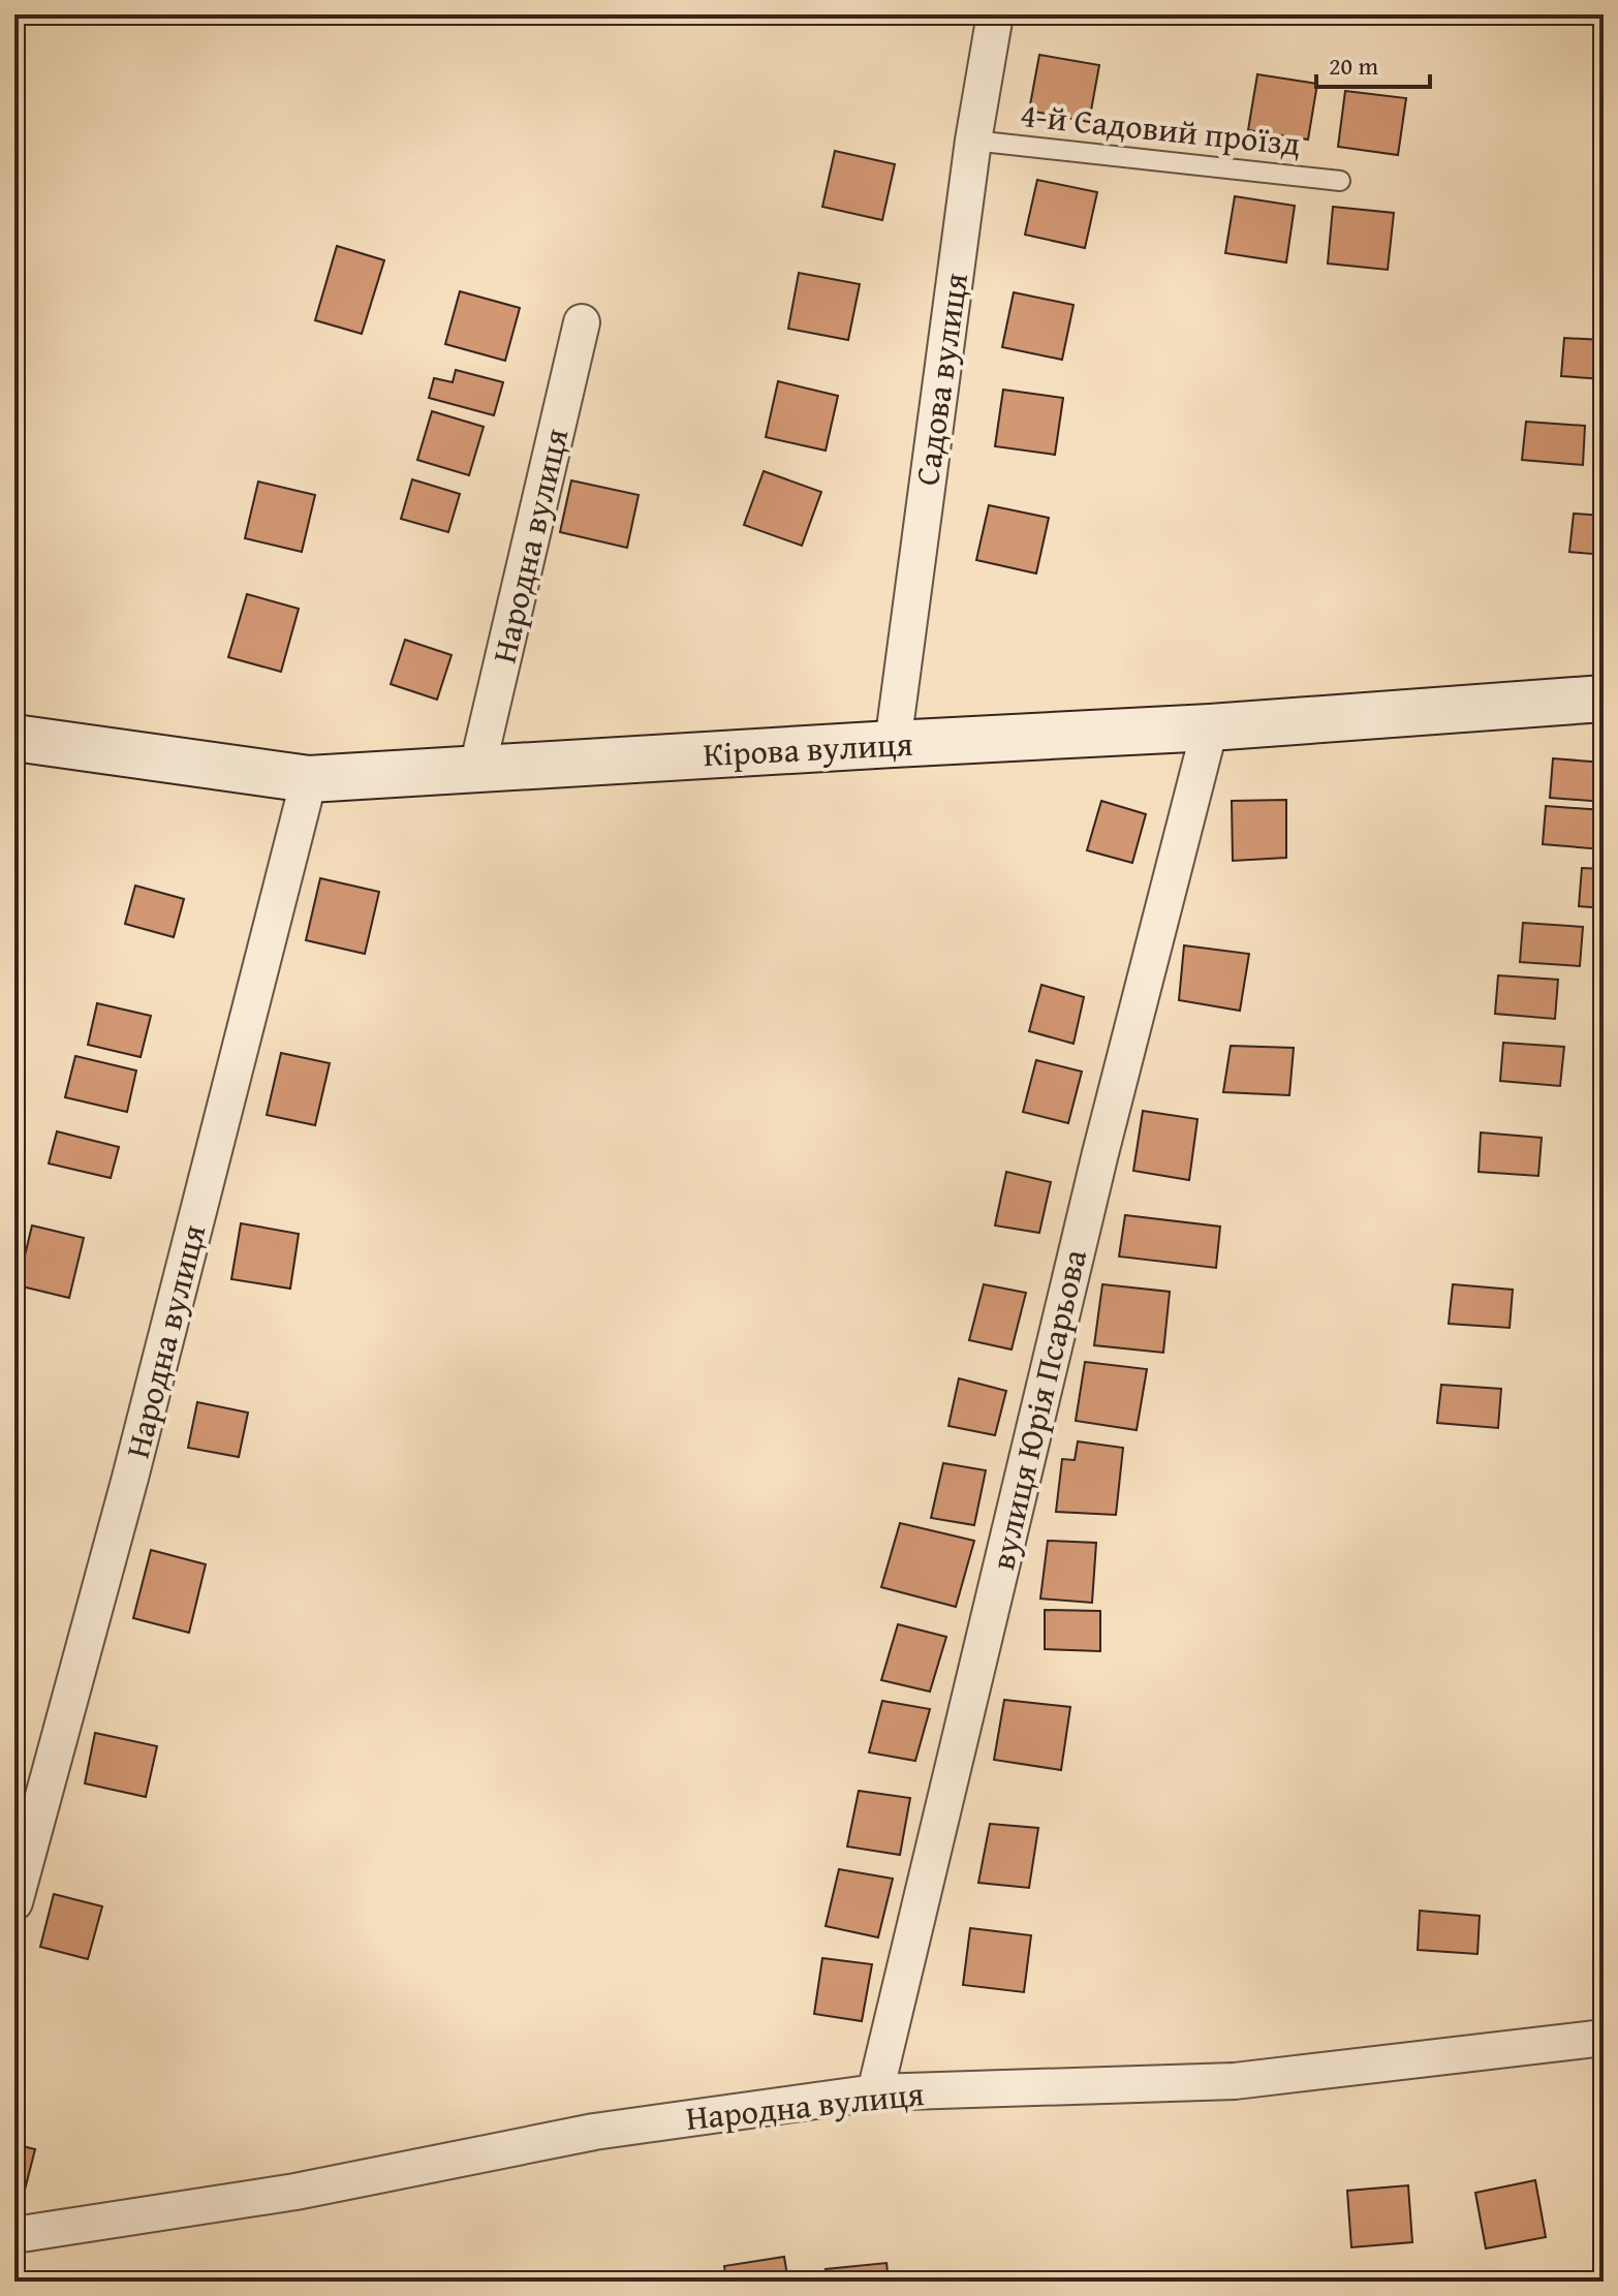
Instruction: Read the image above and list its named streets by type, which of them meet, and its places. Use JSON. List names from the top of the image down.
{
  "streets": {
    "street": [
      "Садова вулиця",
      "Народна вулиця",
      "Кірова вулиця",
      "вулиця Юрія Псарьова"
    ],
    "lane": ["4-й Садовий проїзд"]
  },
  "crossings": [
    ["4-й Садовий проїзд", "Садова вулиця"],
    ["Садова вулиця", "Кірова вулиця"],
    ["Народна вулиця", "Кірова вулиця"],
    ["Народна вулиця", "вулиця Юрія Псарьова"],
    ["Кірова вулиця", "вулиця Юрія Псарьова"]
  ],
  "scale_bar": "20 m"
}
